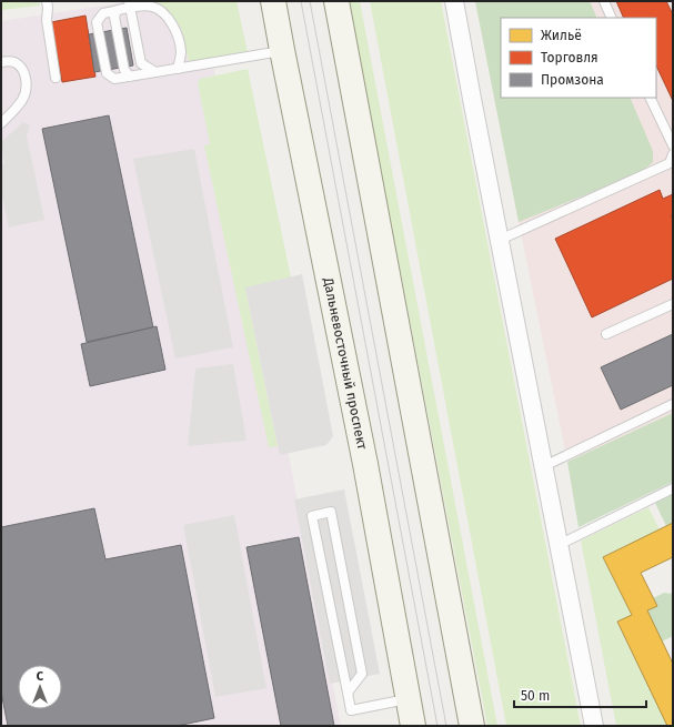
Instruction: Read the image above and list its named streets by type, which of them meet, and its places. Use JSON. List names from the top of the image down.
{
  "streets": {
    "main road": ["Дальневосточный проспект"]
  },
  "legend": ["Жильё", "Торговля", "Промзона"],
  "scale_bar": "50 m",
  "north": "top"
}
